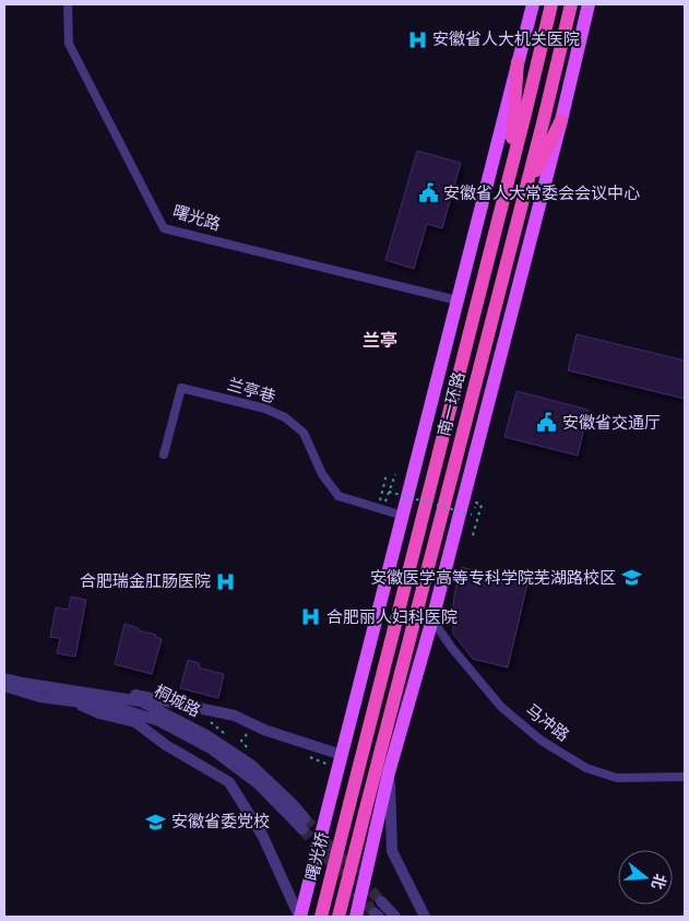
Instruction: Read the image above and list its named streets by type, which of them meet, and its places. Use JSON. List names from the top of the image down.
{
  "streets": {
    "highway": ["南一环路", "曙光桥"],
    "street": [
      "曙光路",
      "兰亭巷",
      "桐城路",
      "马冲路"
    ]
  },
  "crossings": [
    ["南一环路", "曙光桥"]
  ],
  "districts": ["兰亭"],
  "places": {
    "hospital": ["安徽省人大机关医院", "合肥瑞金肛肠医院", "合肥丽人妇科医院"],
    "public building": ["安徽省人大常委会会议中心", "安徽省交通厅"],
    "school or university": ["安徽医学高等专科学院芜湖路校区", "安徽省委党校"]
  },
  "north": "right"
}
